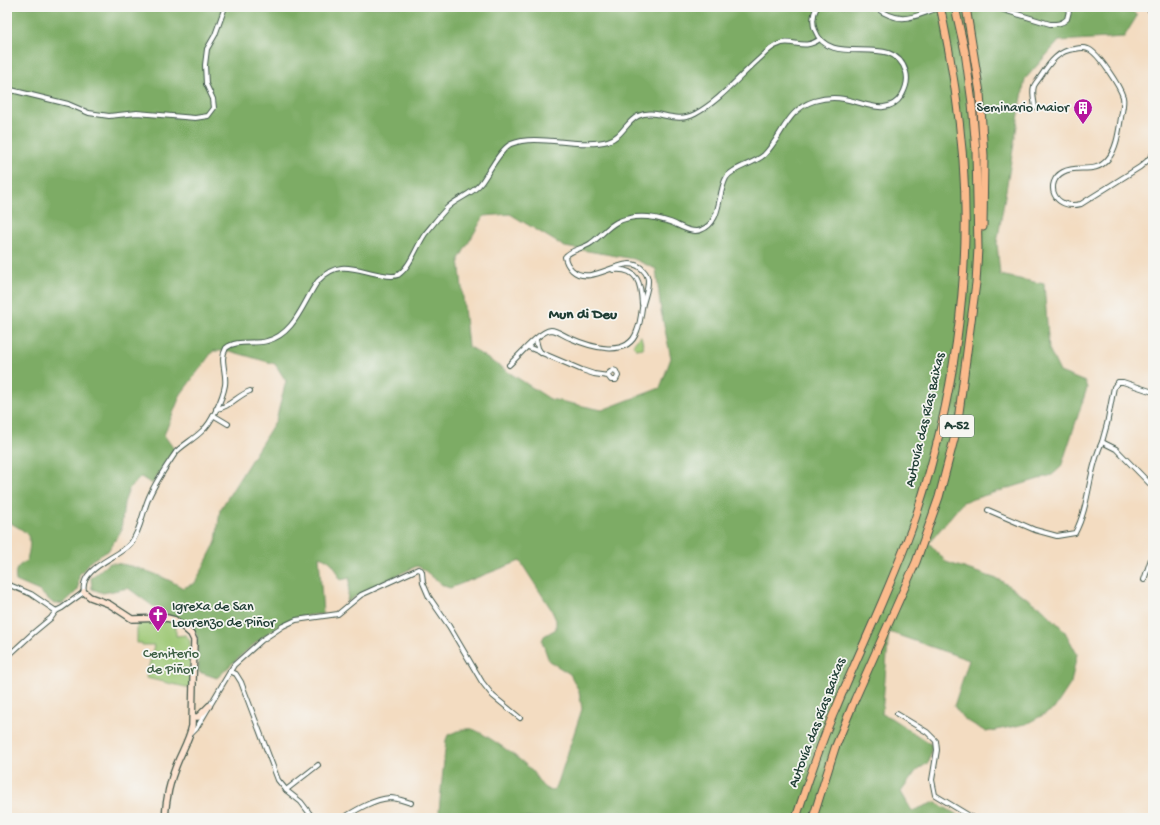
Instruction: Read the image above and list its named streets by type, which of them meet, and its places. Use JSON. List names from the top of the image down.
{
  "streets": {
    "highway": ["Autovía das Rías Baixas", "A-52"]
  },
  "districts": ["Mun di Deu"],
  "parks": ["Cemiterio de Piñor"],
  "places": {
    "building": ["Seminario Maior"],
    "church": ["Igrexa de San Lourenzo de Piñor"]
  }
}
